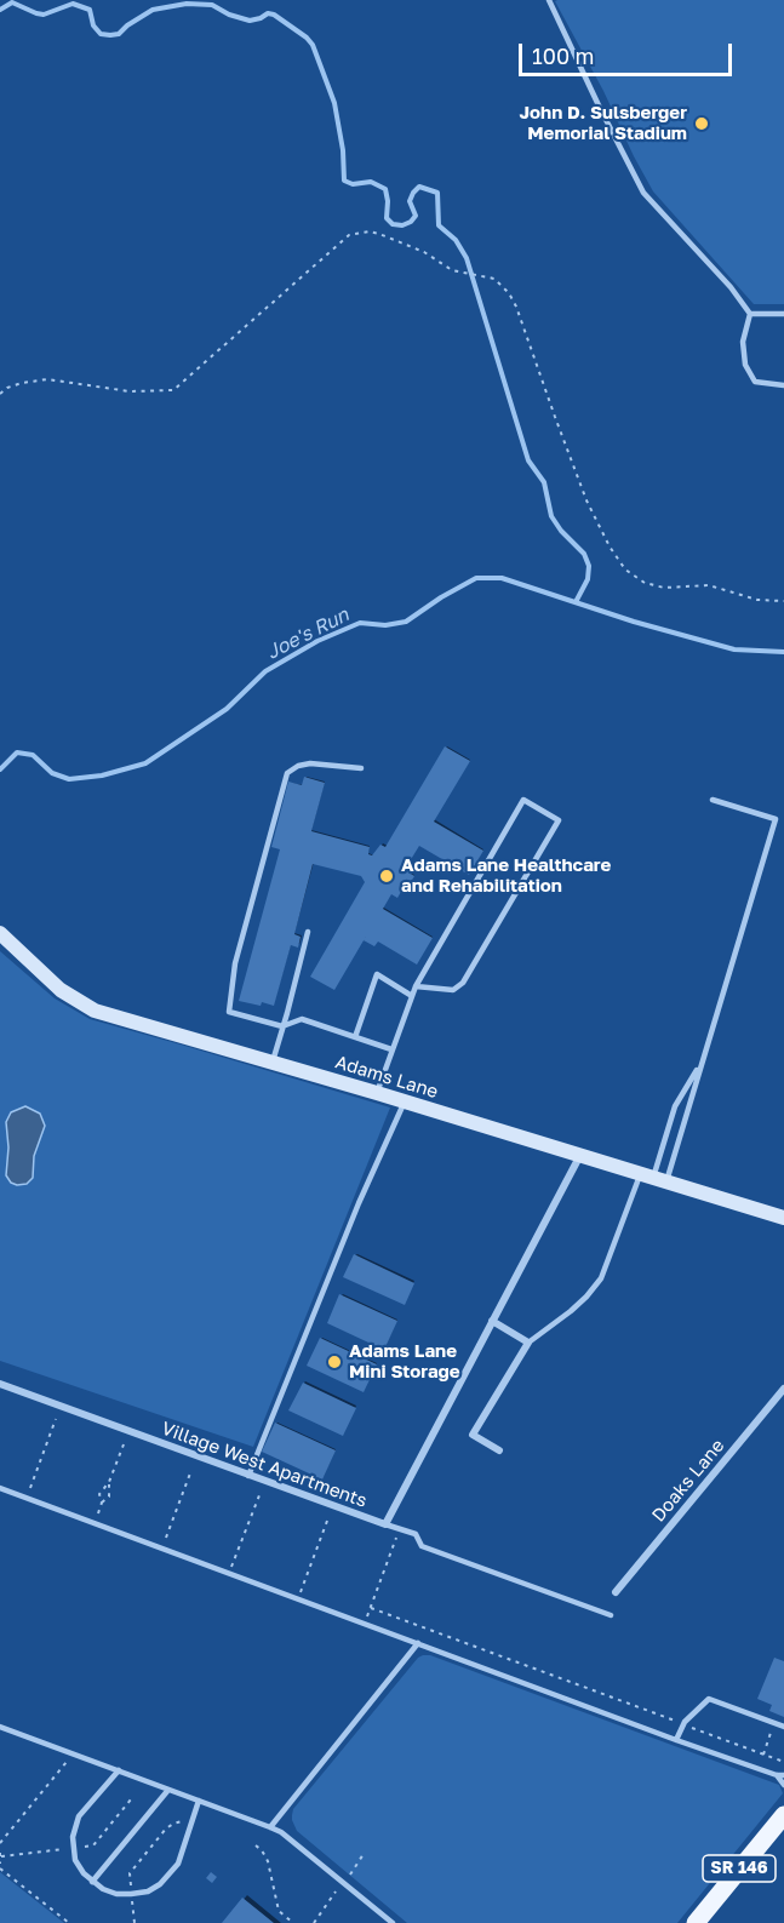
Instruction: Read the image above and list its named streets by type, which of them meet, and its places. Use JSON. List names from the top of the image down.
{
  "streets": {
    "main road": ["SR 146"],
    "street": ["Adams Lane", "Village West Apartments", "Doaks Lane"]
  },
  "crossings": [
    ["Adams Lane", "Village West Apartments"]
  ],
  "water": ["Joe's Run"],
  "places": ["John D. Sulsberger Memorial Stadium", "Adams Lane Healthcare and Rehabilitation", "Adams Lane Mini Storage"],
  "scale_bar": "100 m"
}
